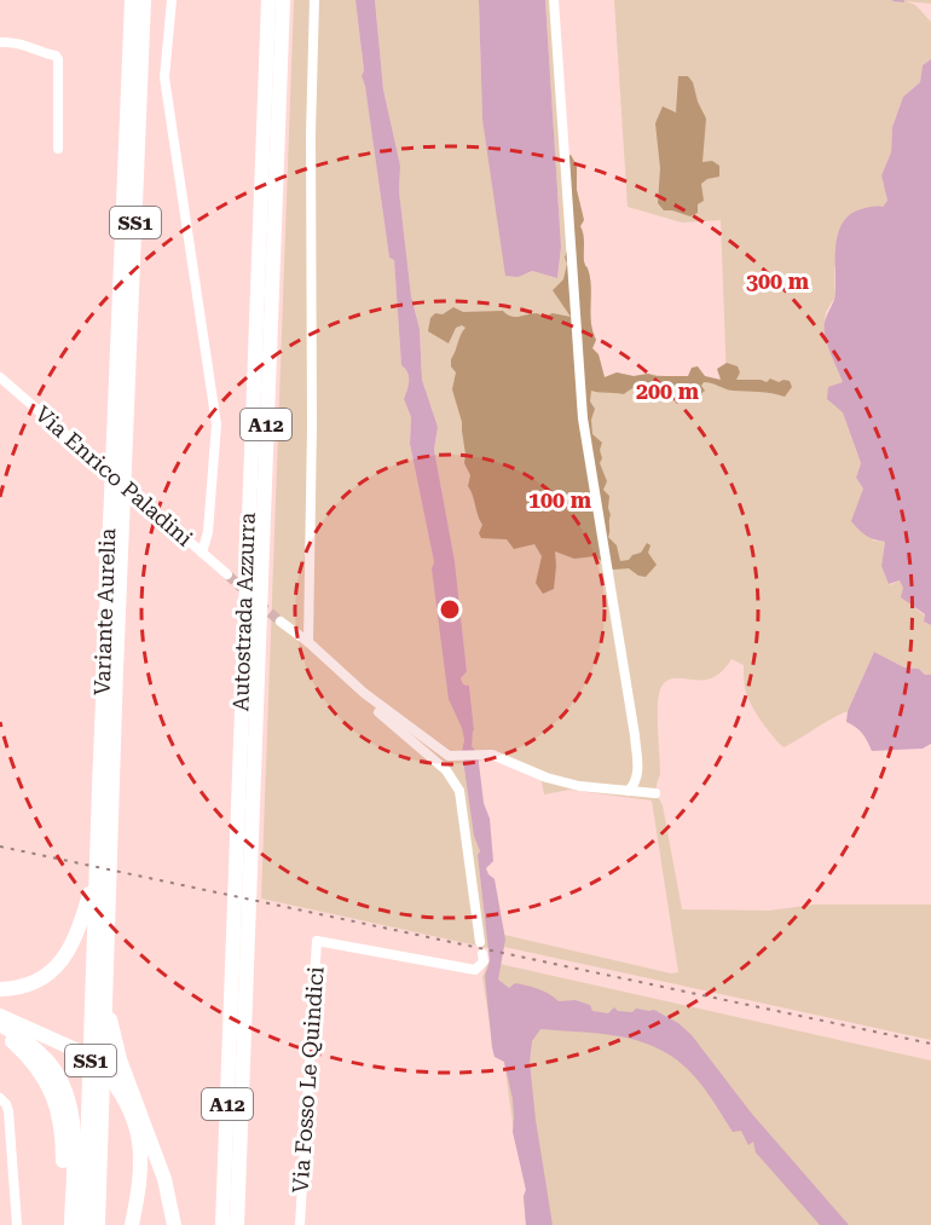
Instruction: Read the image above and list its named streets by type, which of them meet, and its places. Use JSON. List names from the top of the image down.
{
  "streets": {
    "highway": [
      "SS1",
      "A12",
      "Variante Aurelia",
      "Autostrada Azzurra"
    ],
    "street": ["Via Enrico Paladini", "Via Fosso Le Quindici"]
  },
  "rings": ["300 m", "200 m", "100 m"]
}
